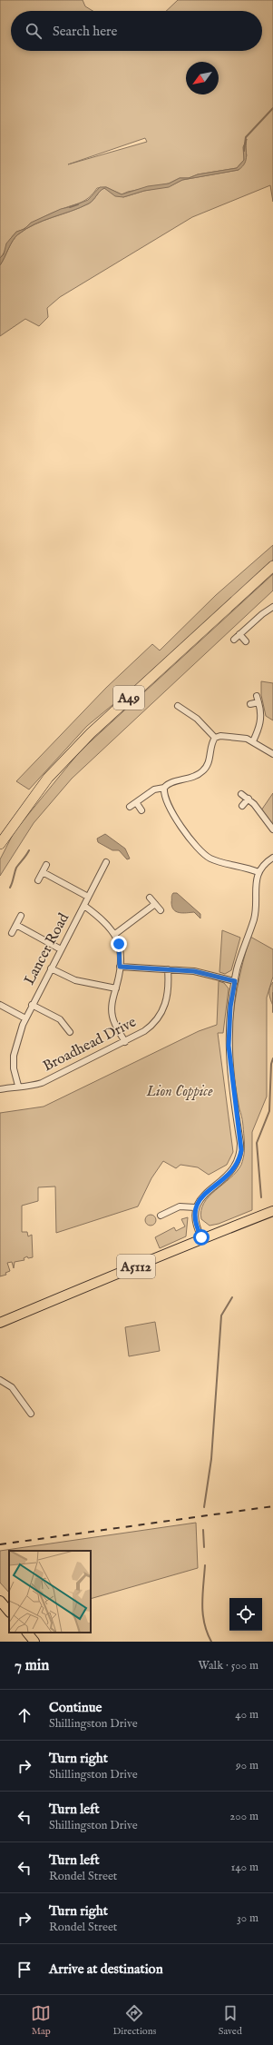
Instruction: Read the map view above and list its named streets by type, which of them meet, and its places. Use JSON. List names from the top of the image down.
{
  "streets": {
    "highway": ["A49"],
    "main road": ["A5112"],
    "street": ["Lancer Road", "Broadhead Drive"]
  },
  "crossings": [
    ["Lancer Road", "Broadhead Drive"]
  ],
  "parks": ["Lion Coppice"],
  "north": "bottom left",
  "page": {
    "search": "Search here",
    "heading": ["7 min", "Walk · 500 m"],
    "list": [
      ["Continue", "Shillingston Drive", "40 m"],
      ["Turn right", "Shillingston Drive", "90 m"],
      ["Turn left", "Shillingston Drive", "200 m"],
      ["Turn left", "Rondel Street", "140 m"],
      ["Turn right", "Rondel Street", "30 m"],
      "Arrive at destination"
    ],
    "nav": ["Map", "Directions", "Saved"]
  }
}
